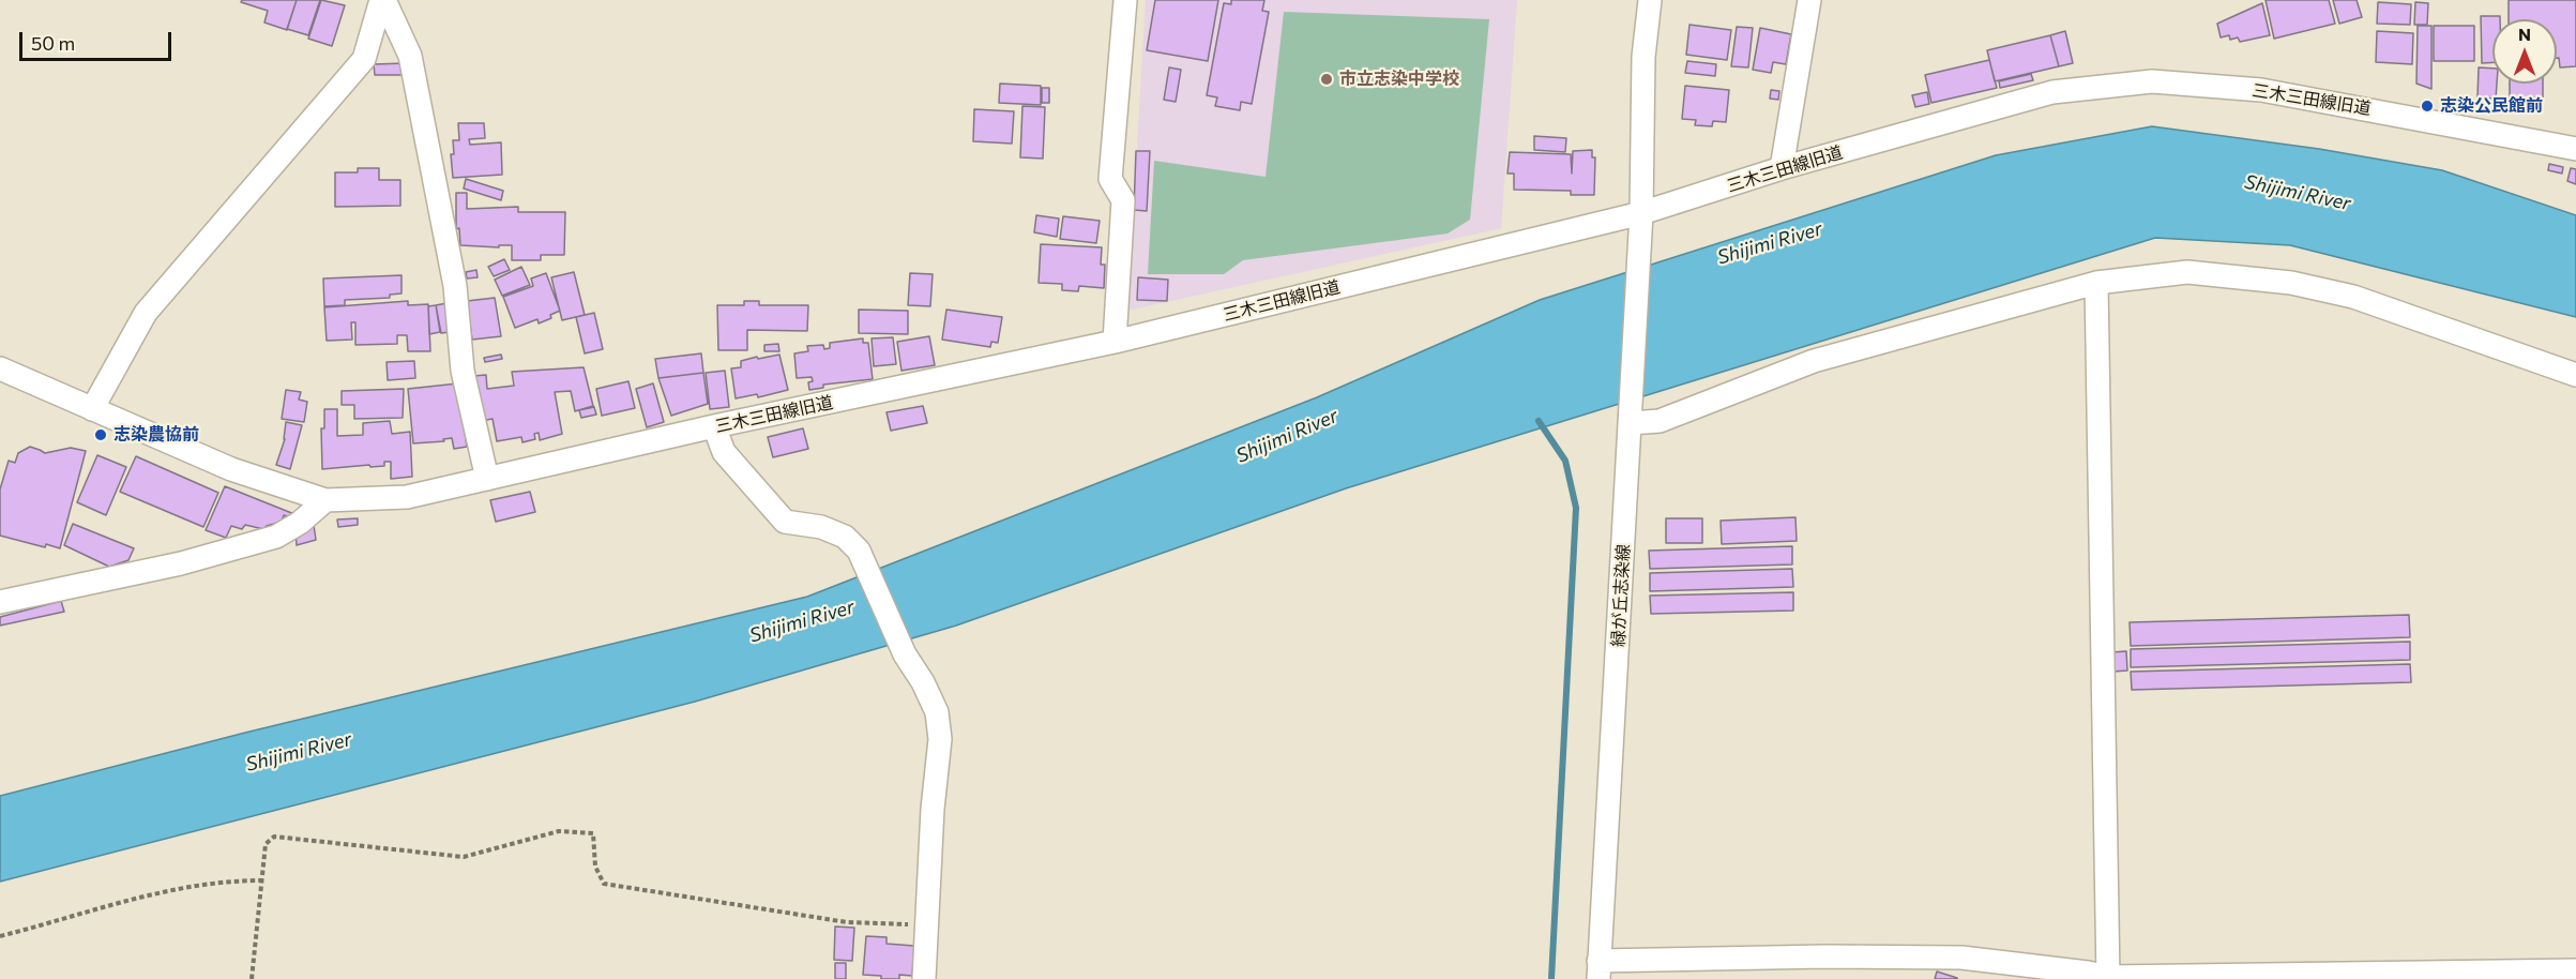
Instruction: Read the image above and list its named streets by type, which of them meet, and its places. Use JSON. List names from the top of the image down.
{
  "streets": {
    "street": ["三木三田線旧道", "緑が丘志染線"]
  },
  "crossings": [
    ["三木三田線旧道", "緑が丘志染線"]
  ],
  "water": ["Shijimi River"],
  "places": ["市立志染中学校", "志染公民館前", "志染農協前"],
  "scale_bar": "50 m",
  "north": "top"
}
